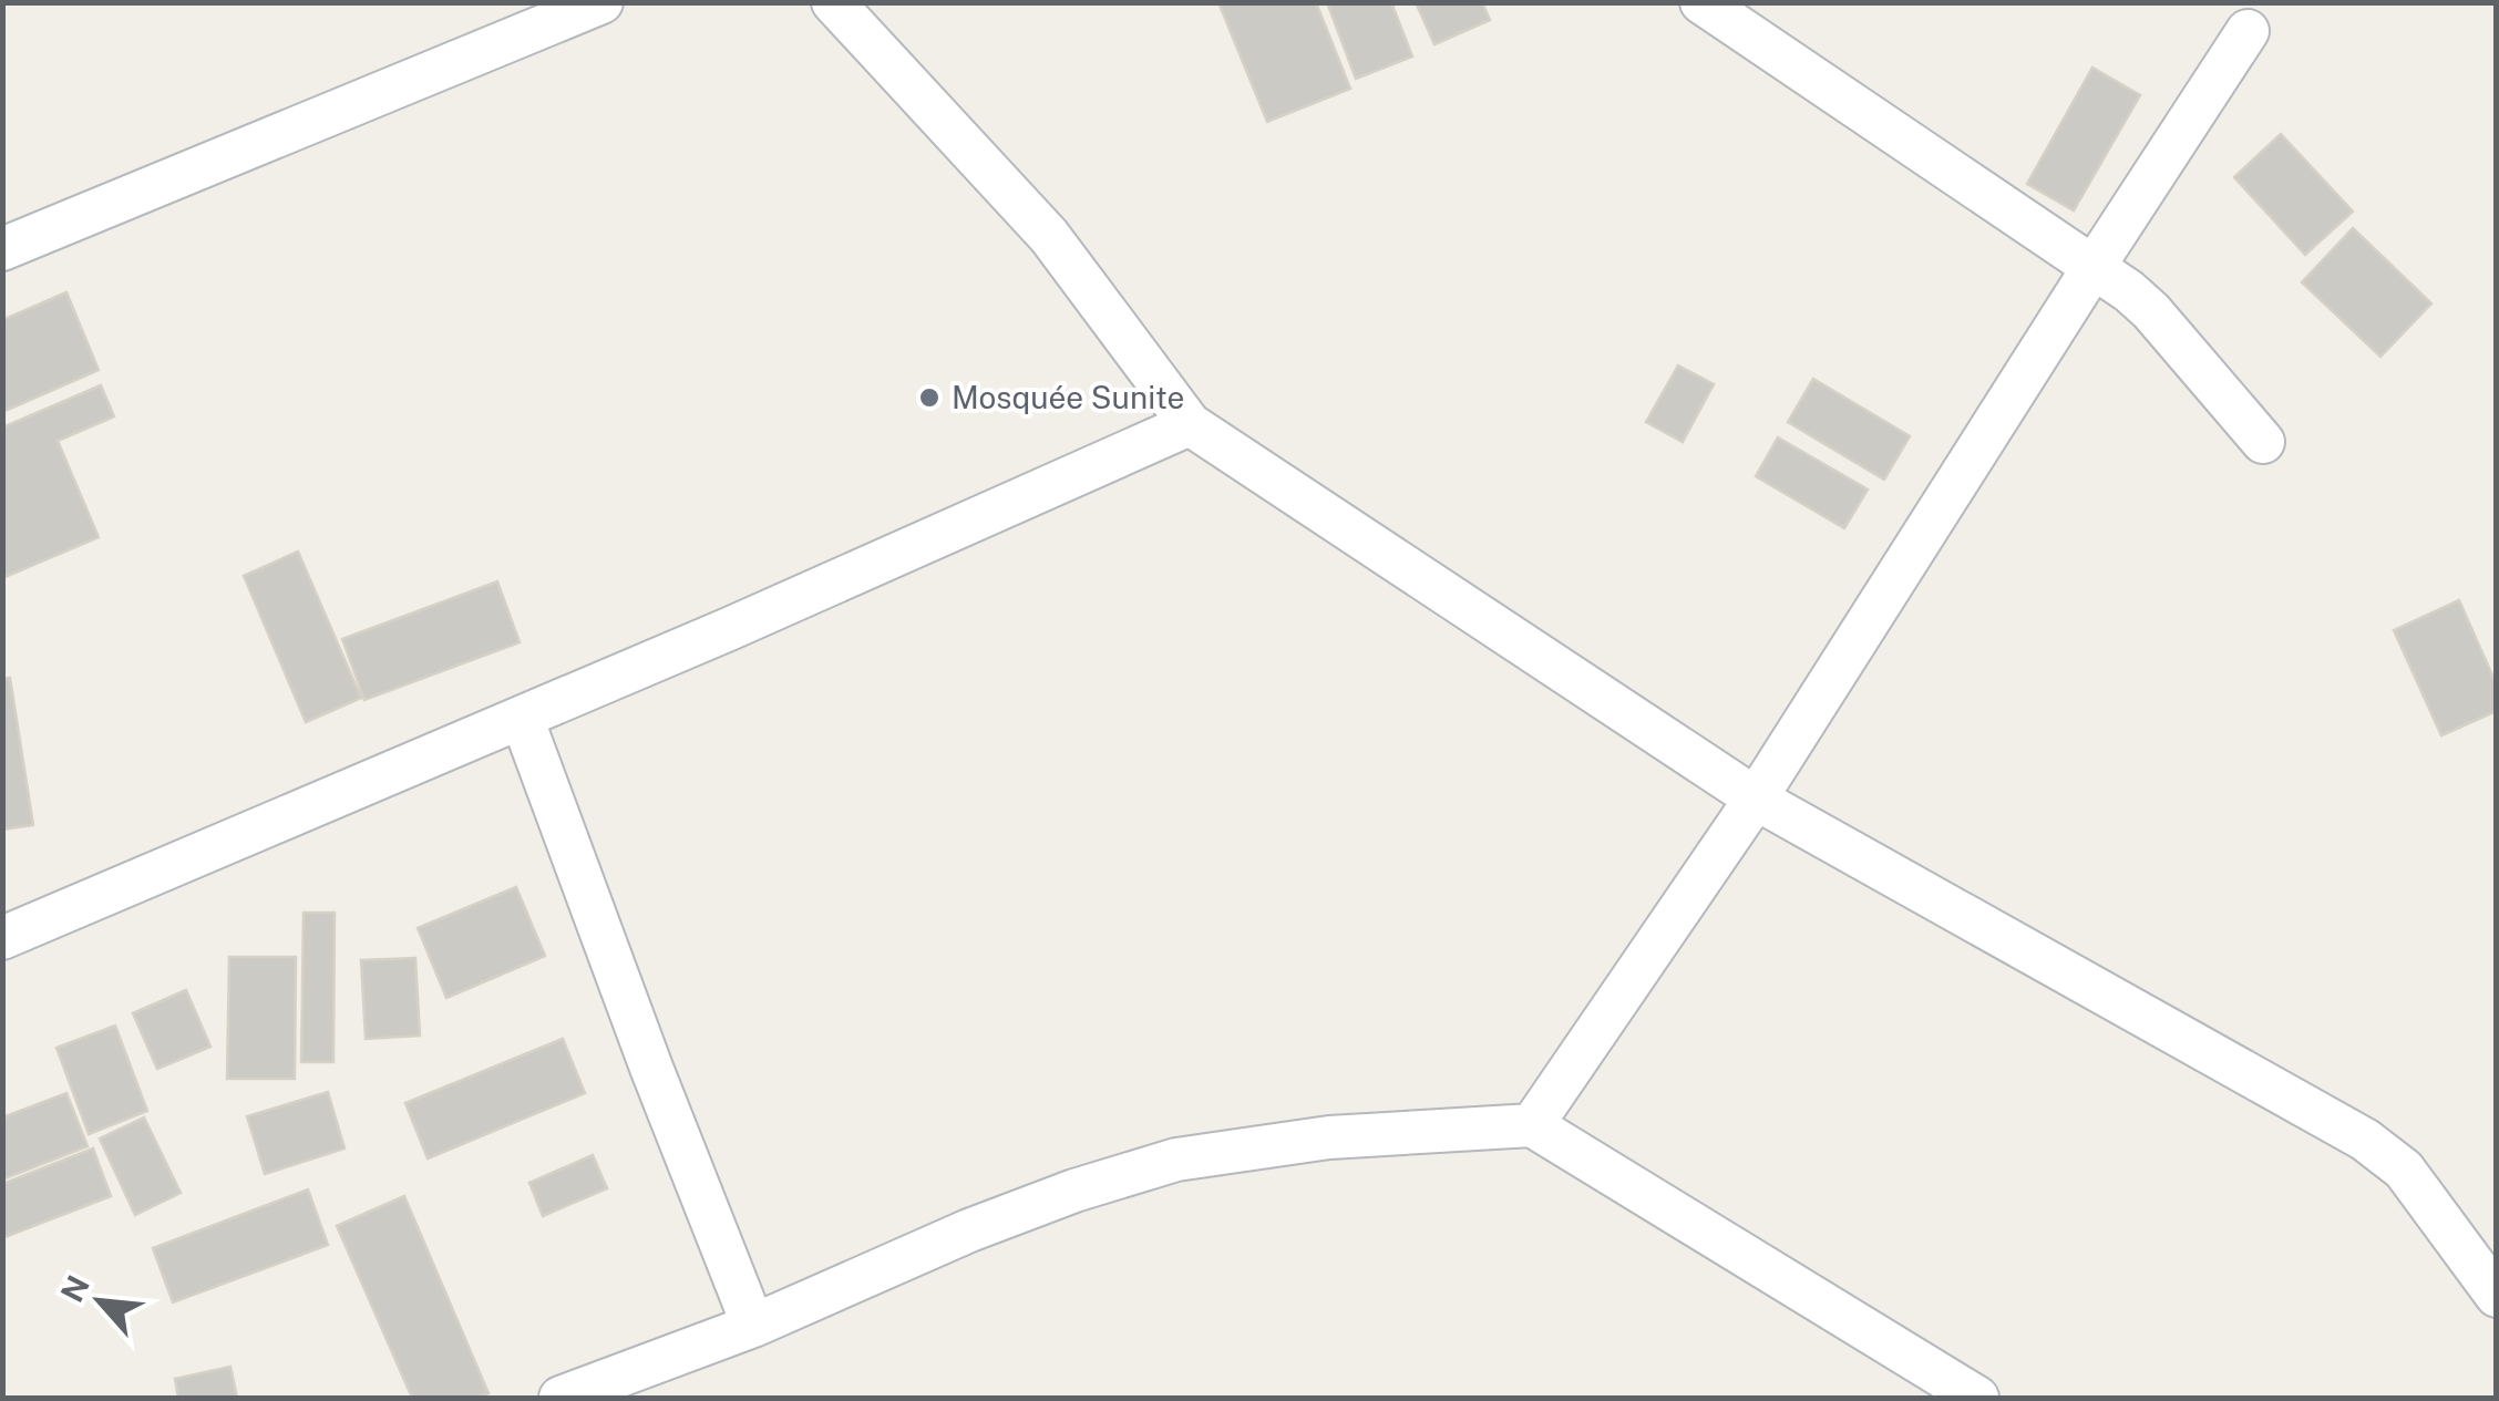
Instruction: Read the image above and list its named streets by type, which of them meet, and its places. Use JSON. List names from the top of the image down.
{
  "places": ["Mosquée Sunite"],
  "north": "top left"
}
